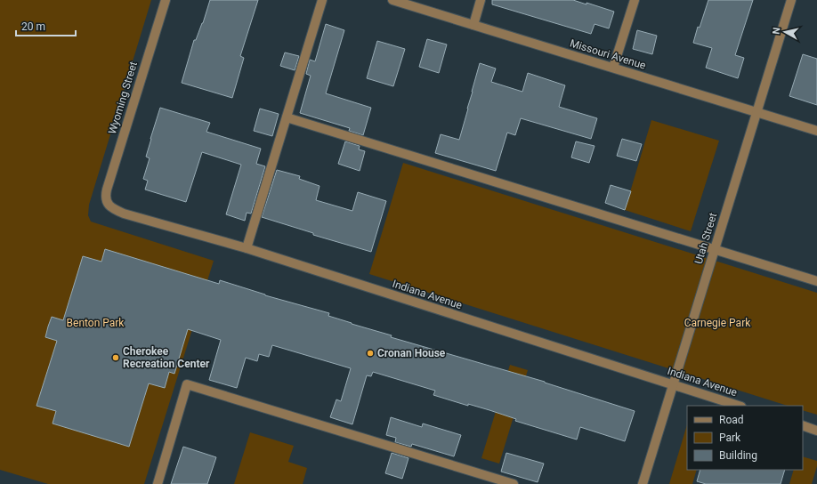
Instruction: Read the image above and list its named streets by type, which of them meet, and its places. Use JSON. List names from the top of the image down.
{
  "streets": {
    "street": [
      "Missouri Avenue",
      "Wyoming Street",
      "Utah Street",
      "Indiana Avenue"
    ]
  },
  "crossings": [
    ["Missouri Avenue", "Utah Street"],
    ["Wyoming Street", "Indiana Avenue"],
    ["Utah Street", "Indiana Avenue"]
  ],
  "parks": ["Benton Park", "Carnegie Park"],
  "places": ["Cronan House", "Cherokee Recreation Center"],
  "legend": ["Road", "Park", "Building"],
  "scale_bar": "20 m",
  "north": "left"
}
